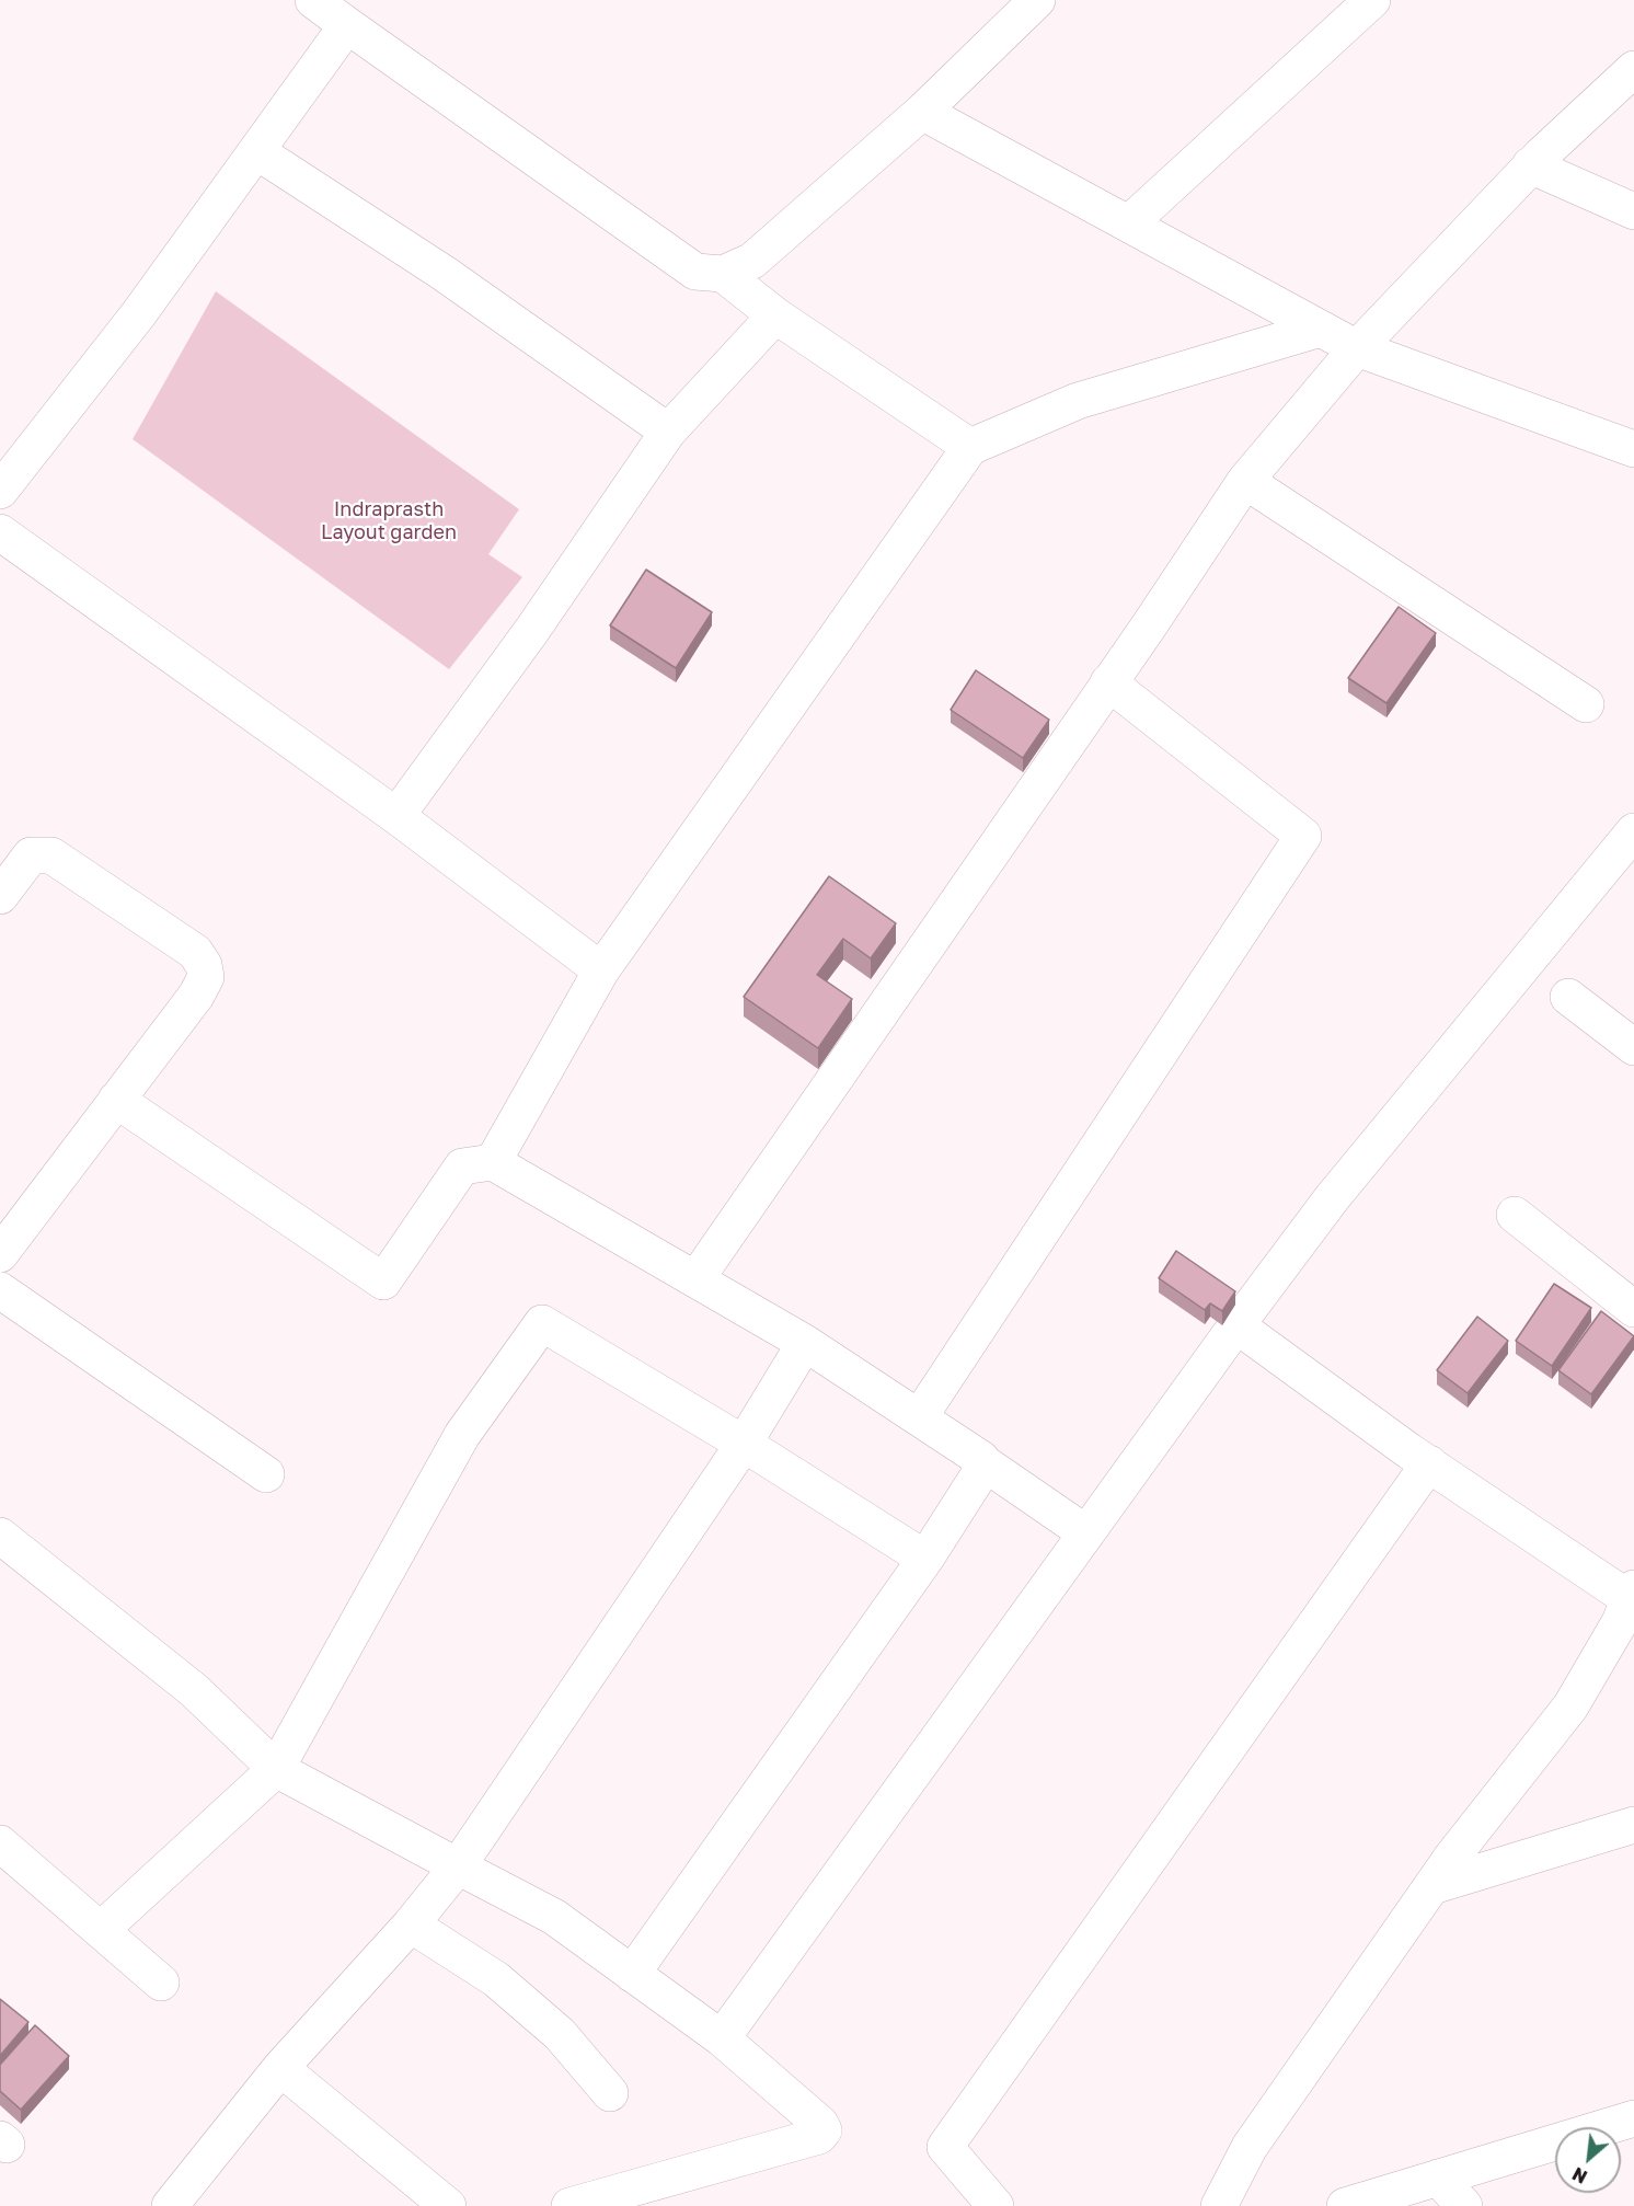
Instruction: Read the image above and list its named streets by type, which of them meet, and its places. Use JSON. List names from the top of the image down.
{
  "parks": ["Indraprasth Layout garden"],
  "north": "bottom left"
}
